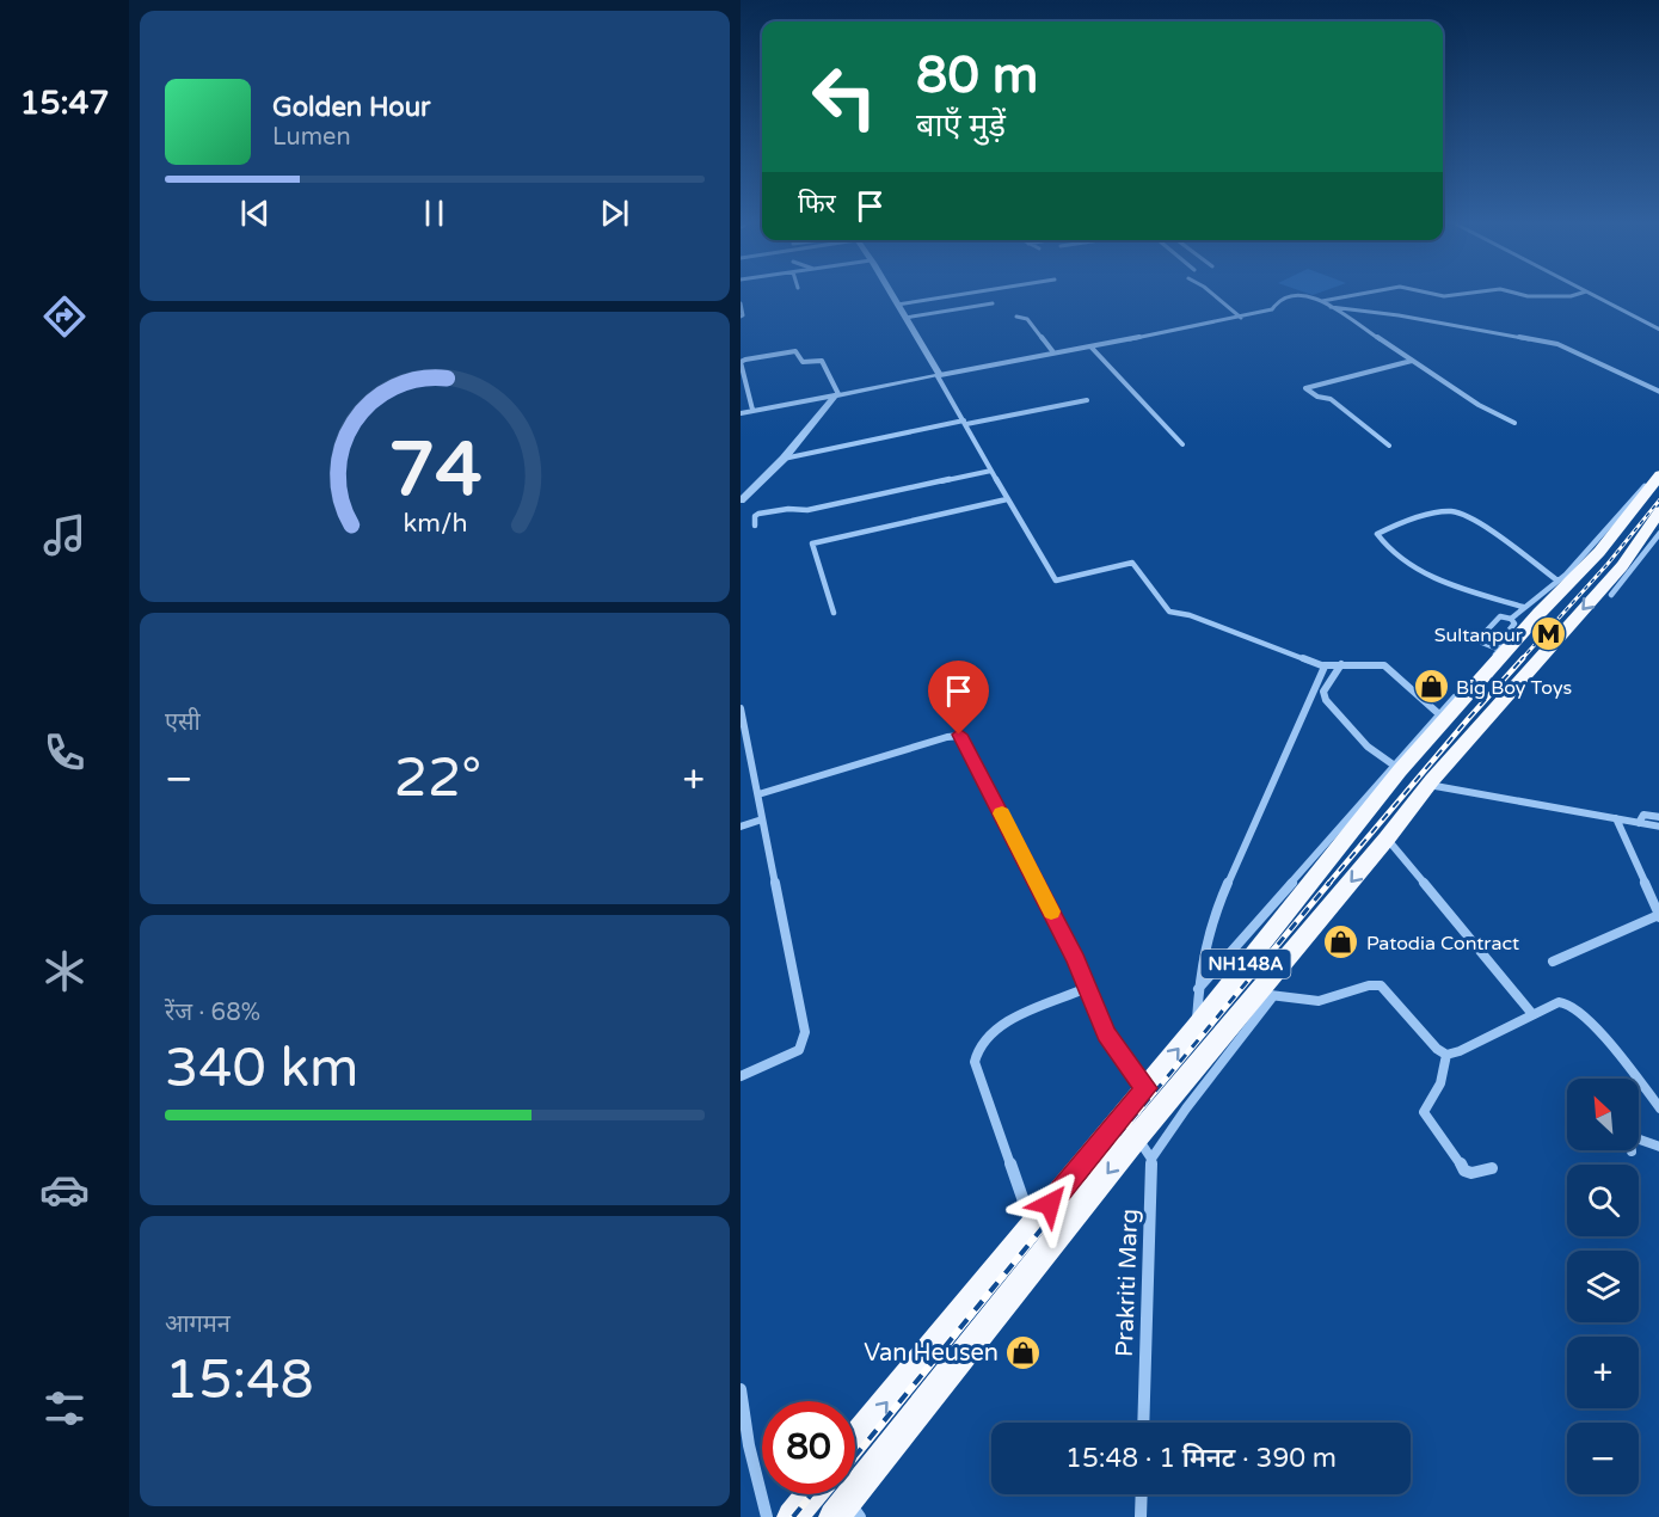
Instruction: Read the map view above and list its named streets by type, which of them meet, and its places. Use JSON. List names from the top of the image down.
{
  "streets": {
    "highway": ["NH148A"],
    "street": ["Prakriti Marg"]
  },
  "crossings": [
    ["NH148A", "Prakriti Marg"]
  ],
  "places": {
    "metro station": ["Sultanpur"],
    "shop": ["Big Boy Toys", "Patodia Contract", "Van Heusen"]
  },
  "north": "top left",
  "page": {
    "tabs": "15:47",
    "turn": ["80 m", "बाएँ मुड़ें"],
    "song": ["Golden Hour", "Lumen"],
    "then": "फिर",
    "tile": [
      "एसी",
      ["रेंज · 68%", "340 km"],
      ["आगमन", "15:48"]
    ],
    "heat": ["−", "22°", "+"],
    "map_buttons": ["+", "−"],
    "limit": "80",
    "trip": "15:48 · 1 मिनट · 390 m",
    "gauge": ["74", "km/h"]
  }
}
